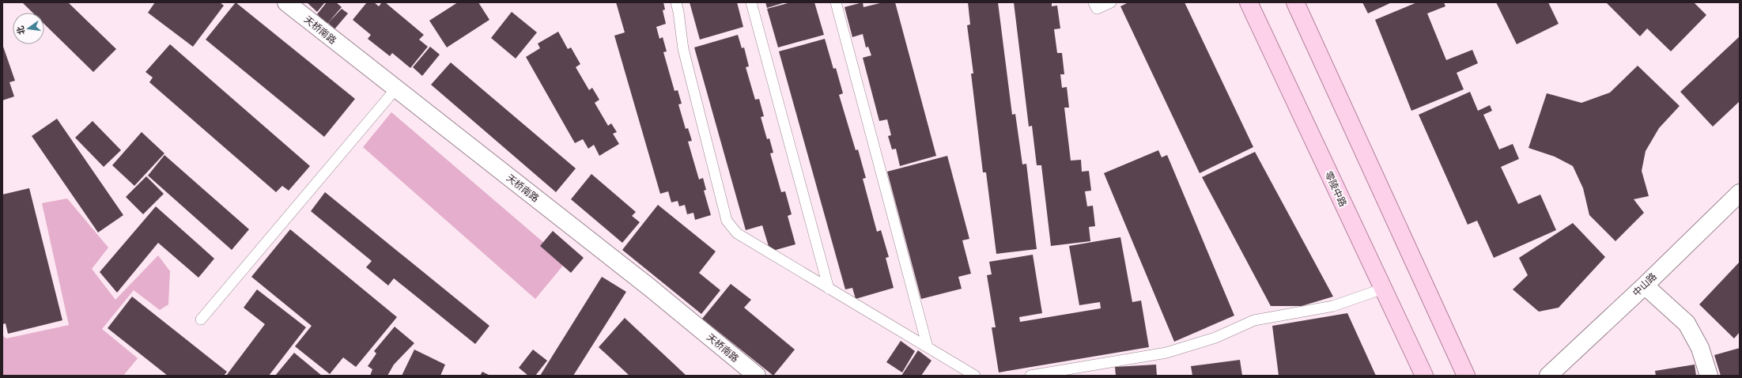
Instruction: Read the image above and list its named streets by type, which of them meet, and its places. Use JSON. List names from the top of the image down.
{
  "streets": {
    "main road": ["零陵中路"],
    "street": ["天桥南路", "中山路"]
  },
  "north": "left"
}
